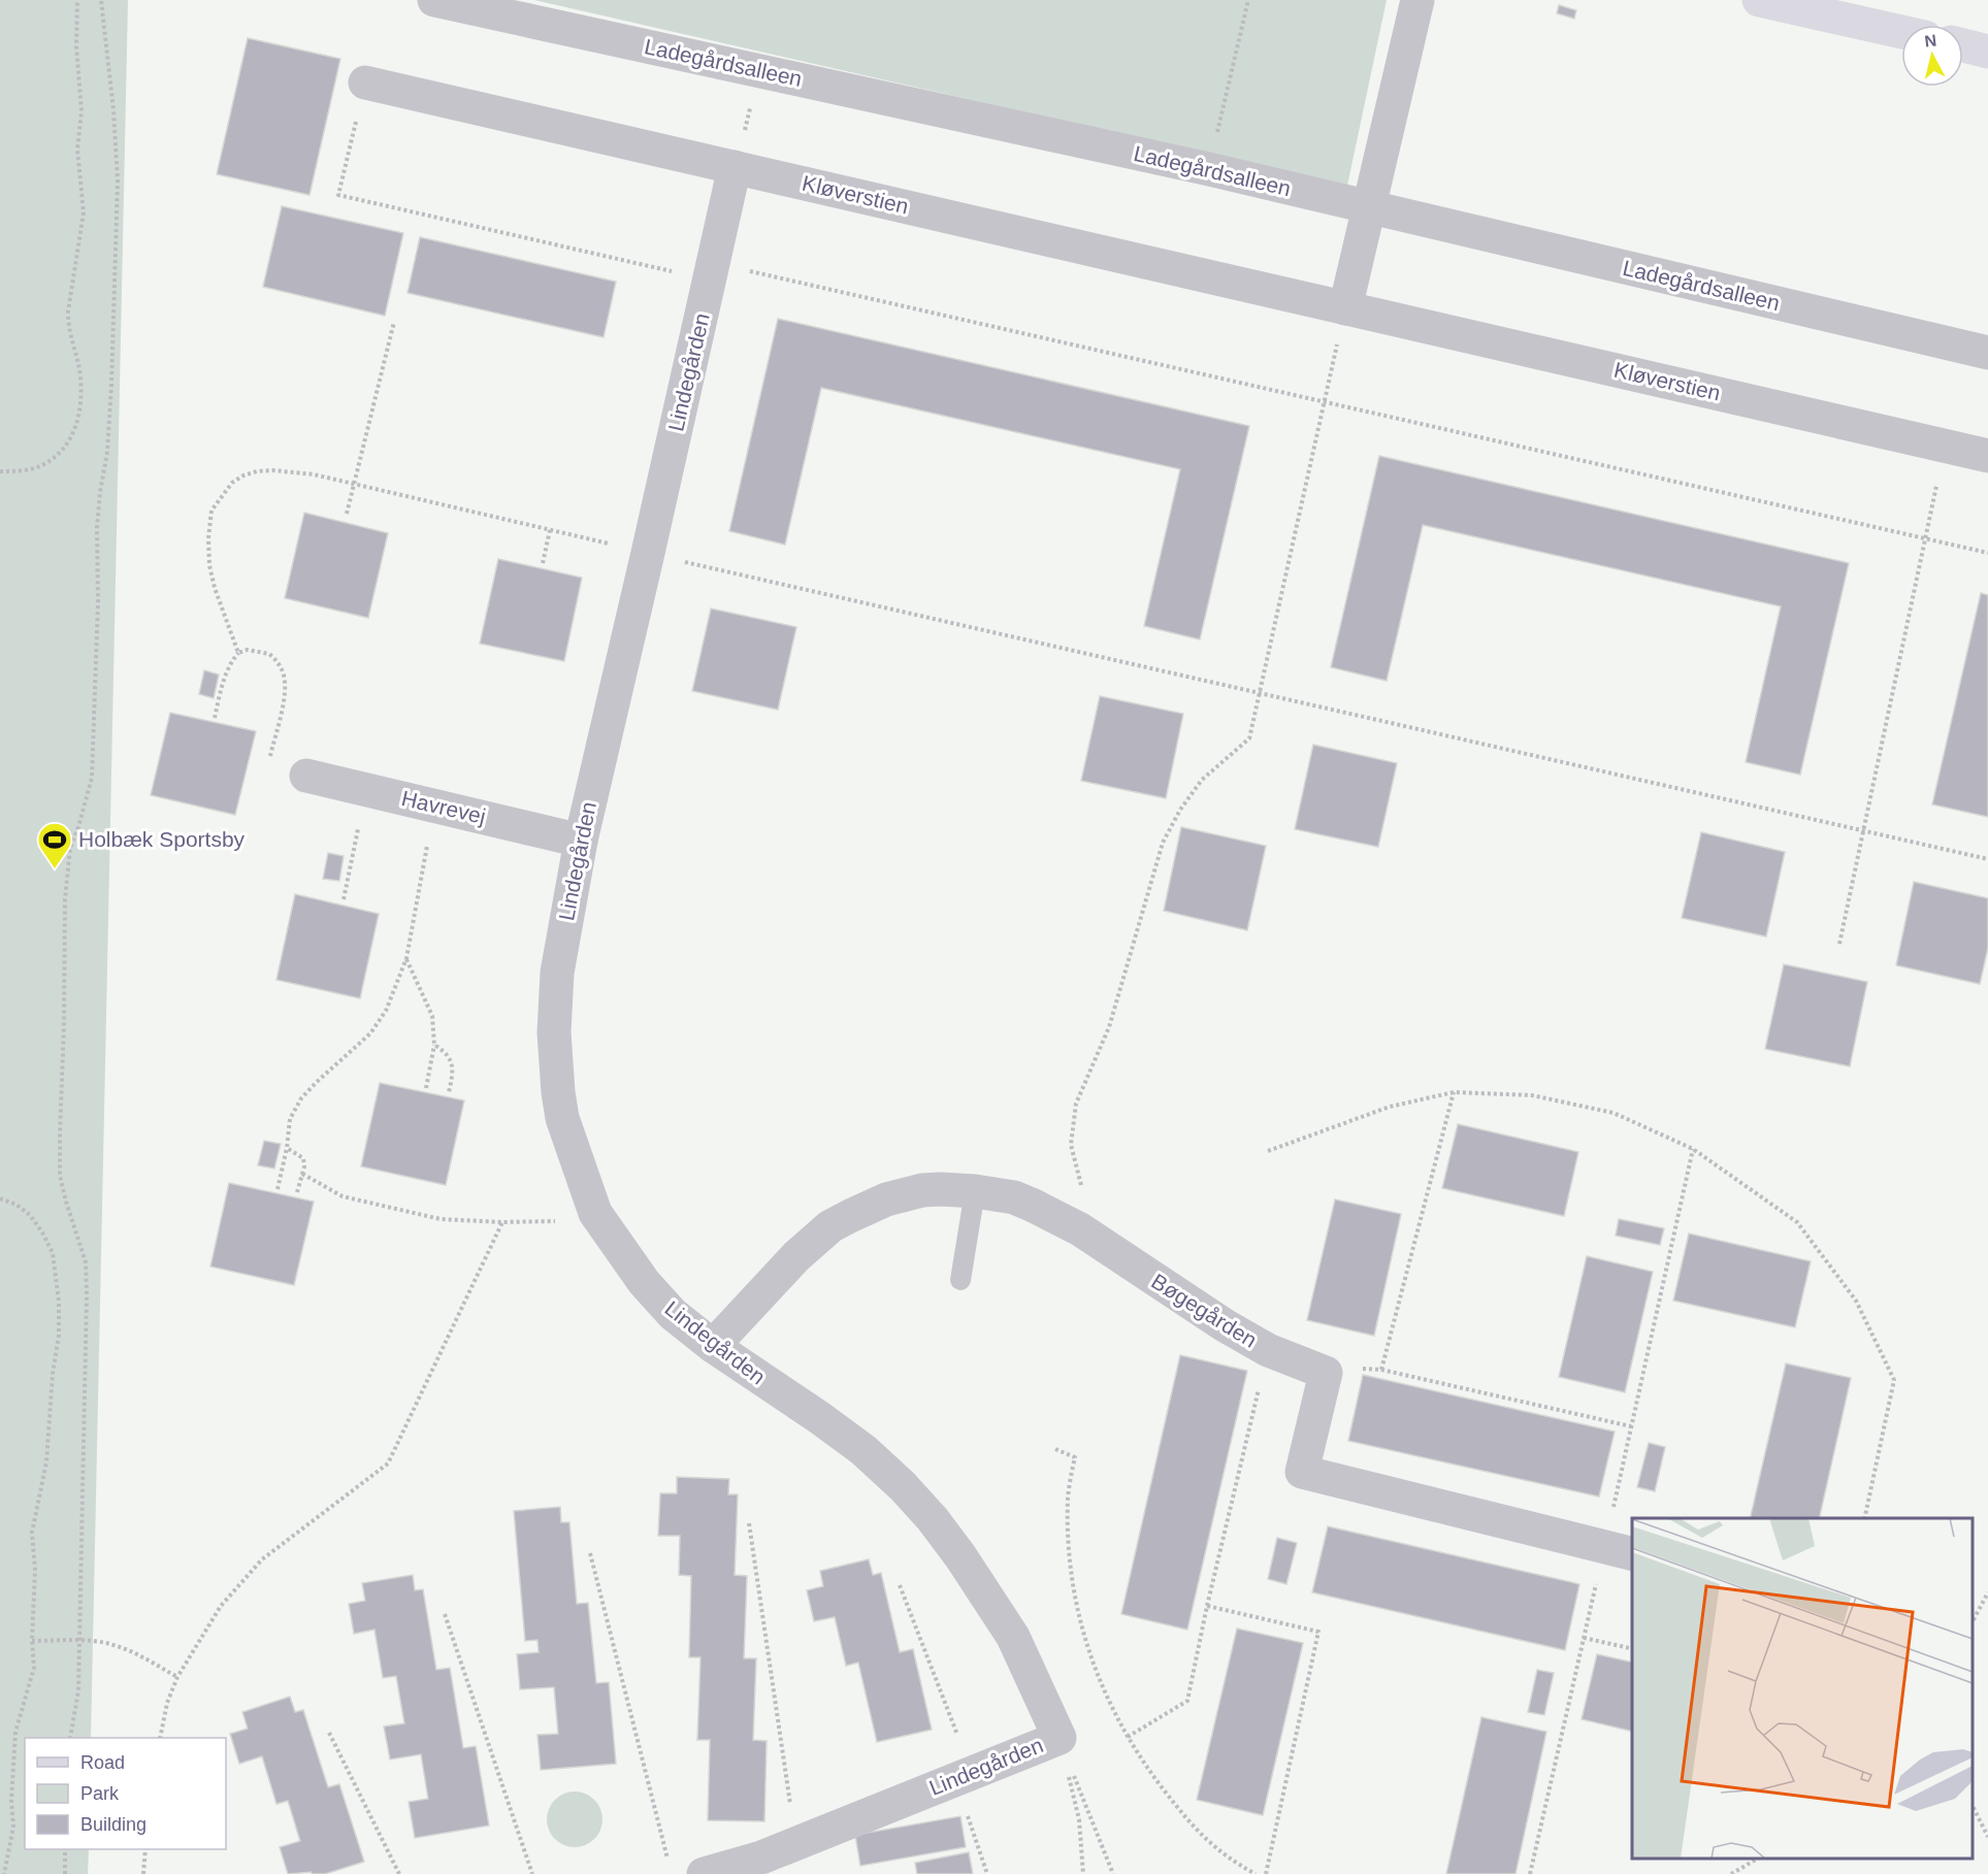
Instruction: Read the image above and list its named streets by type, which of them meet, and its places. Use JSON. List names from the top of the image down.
{
  "streets": {
    "street": [
      "Ladegårdsalleen",
      "Kløverstien",
      "Lindegården",
      "Havrevej",
      "Bøgegården"
    ]
  },
  "crossings": [
    ["Kløverstien", "Lindegården"],
    ["Lindegården", "Havrevej"],
    ["Lindegården", "Bøgegården"]
  ],
  "places": {
    "sports": ["Holbæk Sportsby"]
  },
  "legend": ["Road", "Park", "Building"],
  "north": "top"
}
